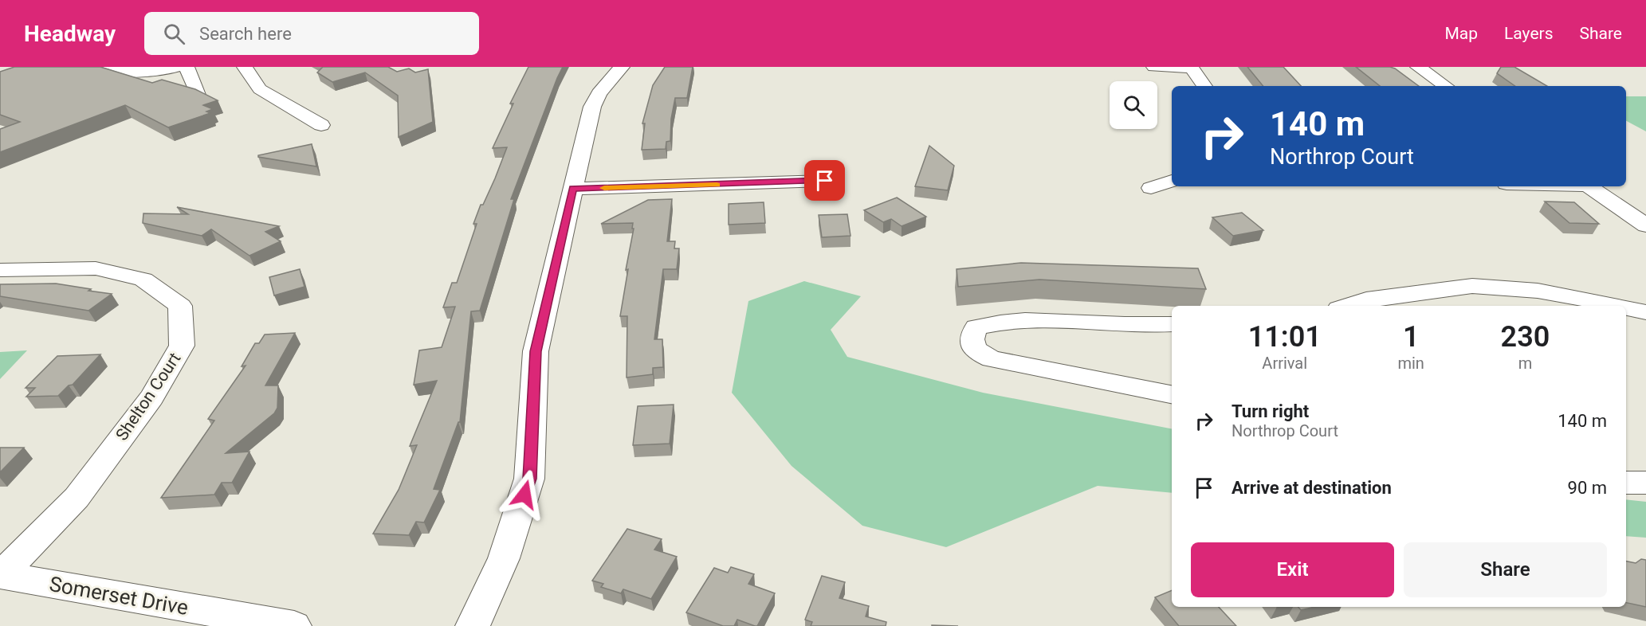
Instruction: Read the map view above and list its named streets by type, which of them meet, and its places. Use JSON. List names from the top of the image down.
{
  "streets": {
    "street": ["Shelton Court", "Somerset Drive"]
  },
  "crossings": [
    ["Shelton Court", "Somerset Drive"]
  ],
  "page": {
    "header": "Headway",
    "search": "Search here",
    "nav": ["Map", "Layers", "Share"],
    "turn": ["140 m", "Northrop Court"],
    "eta": [
      "11:01",
      "Arrival",
      "1",
      "min",
      "230",
      "m"
    ],
    "list": [
      {
        "name": "Turn right",
        "note": "Northrop Court",
        "value": "140 m"
      },
      {
        "name": "Arrive at destination",
        "value": "90 m"
      }
    ],
    "buttons": ["Exit", "Share"]
  }
}
